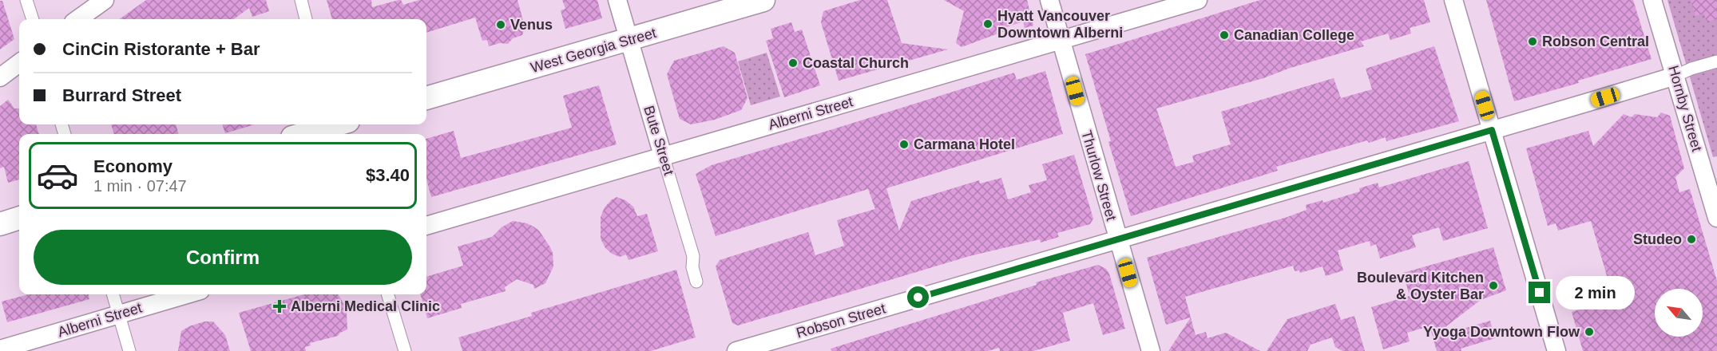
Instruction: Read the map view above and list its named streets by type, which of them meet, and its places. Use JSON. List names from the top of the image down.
{
  "streets": {
    "highway": ["West Georgia Street"],
    "street": [
      "Hornby Street",
      "Alberni Street",
      "Bute Street",
      "Thurlow Street",
      "Robson Street"
    ]
  },
  "crossings": [
    ["West Georgia Street", "Bute Street"],
    ["Hornby Street", "Robson Street"],
    ["Alberni Street", "Bute Street"],
    ["Alberni Street", "Thurlow Street"],
    ["Thurlow Street", "Robson Street"]
  ],
  "places": {
    "other": [
      "Hyatt Vancouver Downtown Alberni",
      "Venus",
      "Canadian College",
      "Robson Central",
      "Coastal Church",
      "Carmana Hotel",
      "Studeo",
      "Boulevard Kitchen & Oyster Bar",
      "Yyoga Downtown Flow"
    ],
    "health": ["Alberni Medical Clinic"]
  },
  "north": "top left",
  "page": {
    "banner": ["CinCin Ristorante + Bar", "Burrard Street"],
    "list": [
      {
        "name": "Economy",
        "note": "1 min · 07:47",
        "value": "$3.40"
      }
    ],
    "buttons": "Confirm",
    "bubble": "2 min"
  }
}
